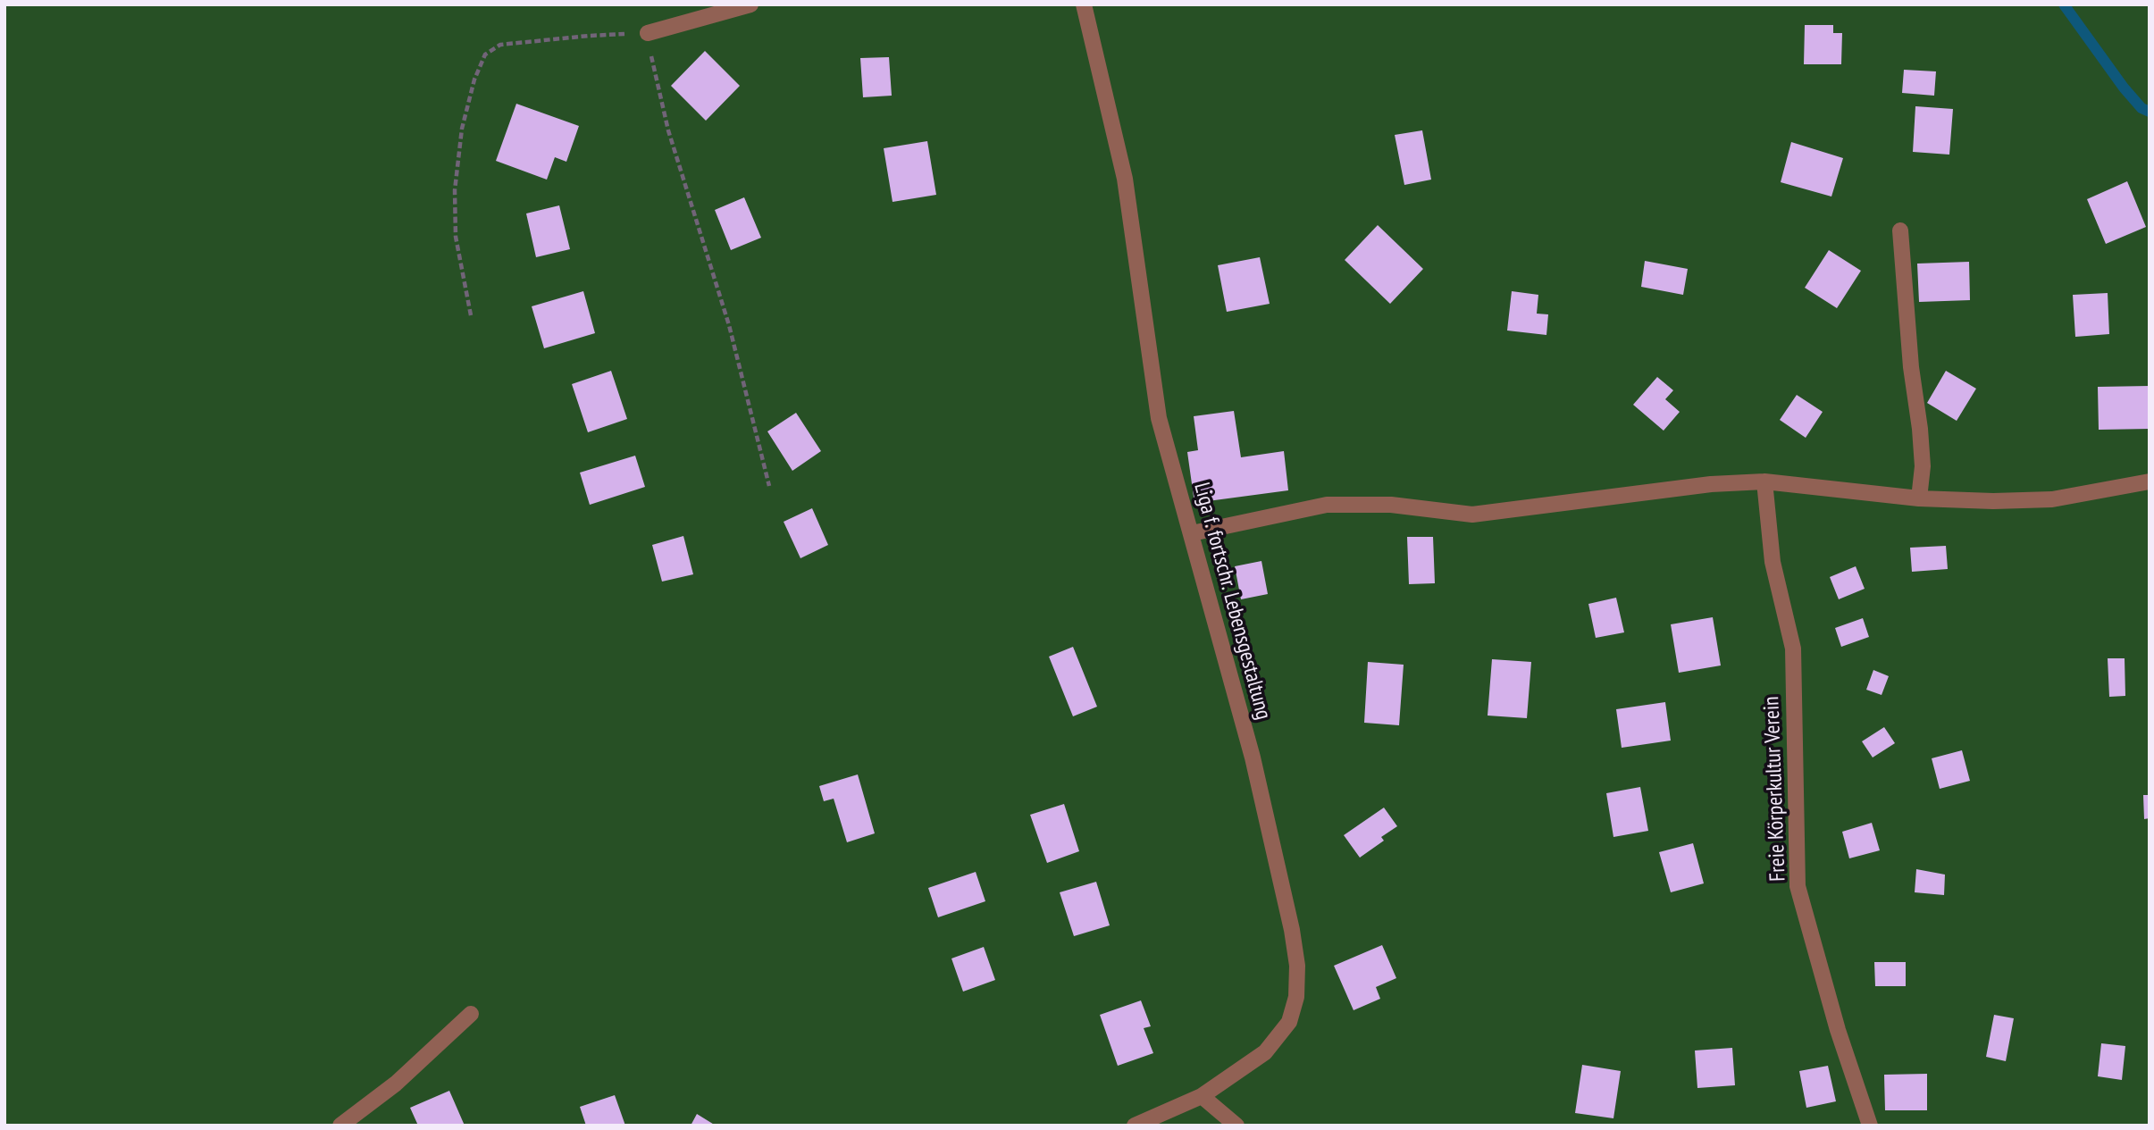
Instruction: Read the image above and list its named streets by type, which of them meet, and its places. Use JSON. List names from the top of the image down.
{
  "streets": {
    "lane": ["Liga f. fortschr. Lebensgestaltung", "Freie Körperkultur Verein"]
  }
}
